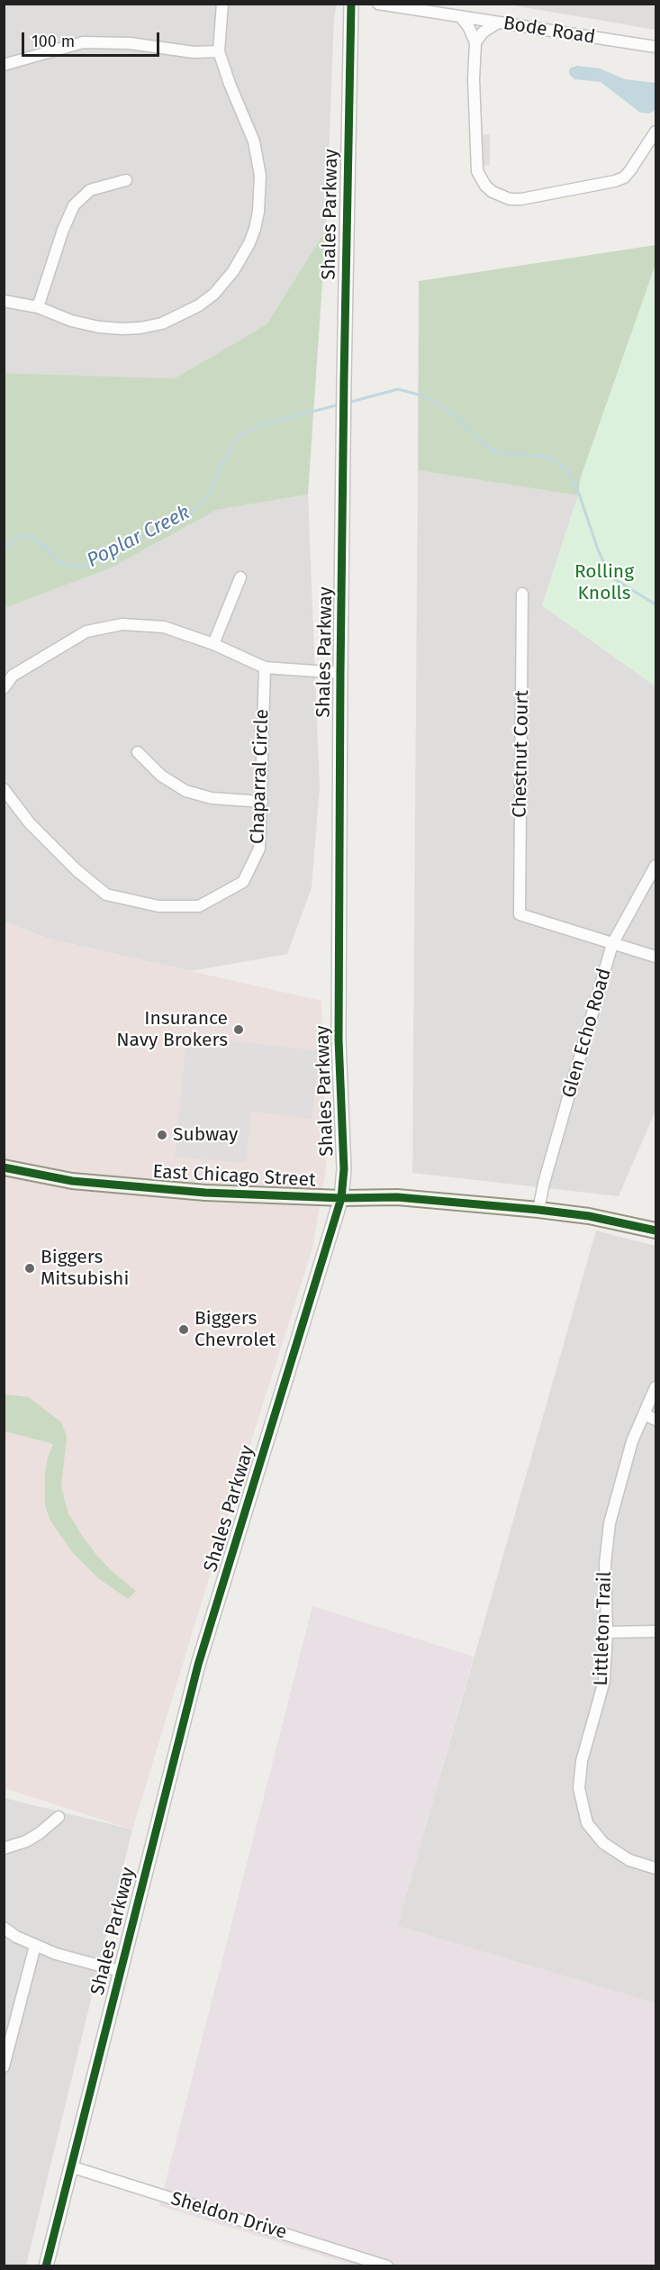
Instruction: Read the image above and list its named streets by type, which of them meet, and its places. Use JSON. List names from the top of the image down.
{
  "streets": {
    "main road": ["East Chicago Street"],
    "street": [
      "Bode Road",
      "Shales Parkway",
      "Chestnut Court",
      "Chaparral Circle",
      "Glen Echo Road",
      "Littleton Trail",
      "Sheldon Drive"
    ]
  },
  "crossings": [
    ["Shales Parkway", "East Chicago Street"],
    ["Shales Parkway", "Sheldon Drive"],
    ["Chestnut Court", "Glen Echo Road"],
    ["Glen Echo Road", "East Chicago Street"]
  ],
  "water": ["Poplar Creek"],
  "parks": ["Rolling Knolls"],
  "places": [
    "Insurance Navy Brokers",
    "Subway",
    "Biggers Mitsubishi",
    "Biggers Chevrolet"
  ],
  "scale_bar": "100 m"
}
